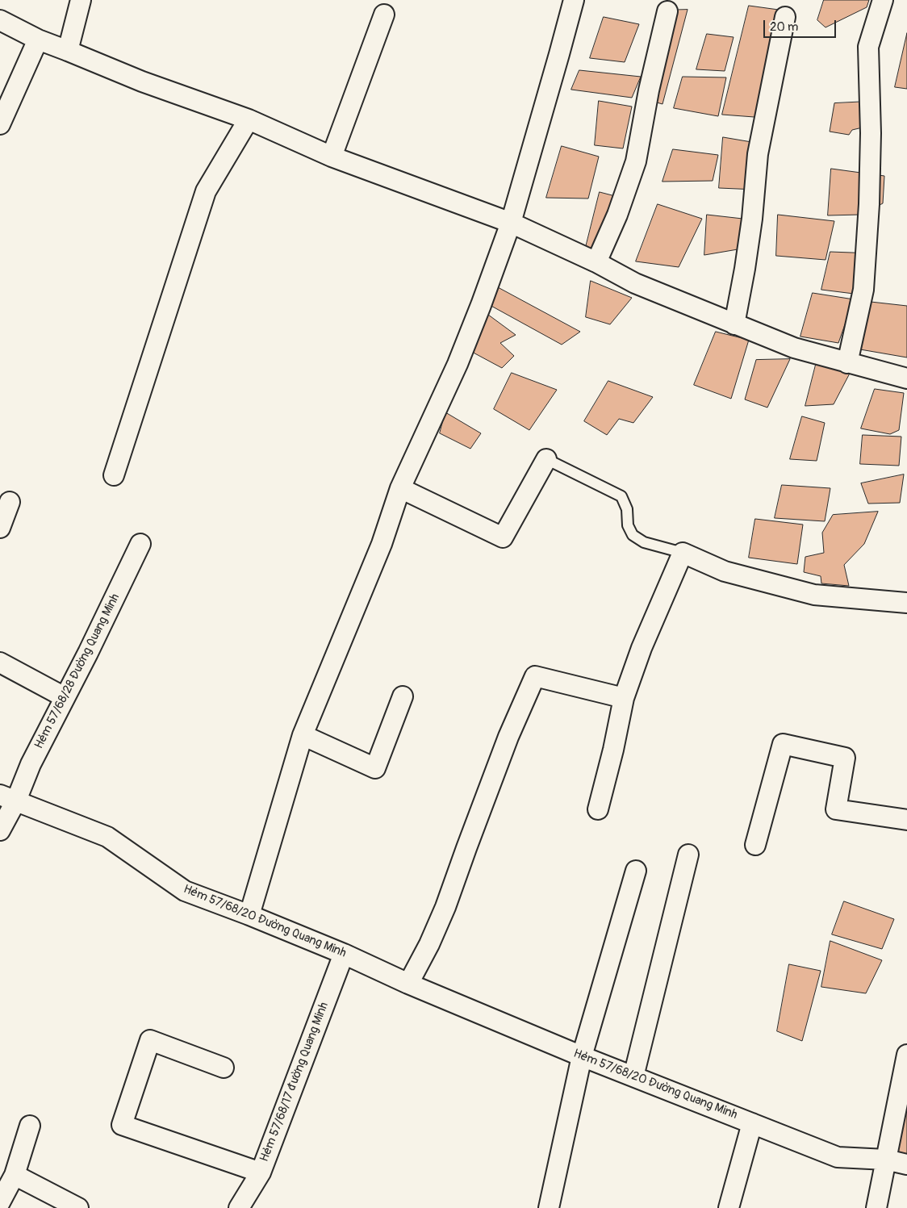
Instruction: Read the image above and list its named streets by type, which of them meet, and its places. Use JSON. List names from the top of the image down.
{
  "streets": {
    "street": ["Hẻm 57/68/28 Đường Quang Minh", "Hẻm 57/68/20 Đường Quang Minh", "Hẻm 57/68/17 đường Quang Minh"]
  },
  "crossings": [
    ["Hẻm 57/68/28 Đường Quang Minh", "Hẻm 57/68/20 Đường Quang Minh"],
    ["Hẻm 57/68/20 Đường Quang Minh", "Hẻm 57/68/17 đường Quang Minh"]
  ],
  "scale_bar": "20 m"
}
